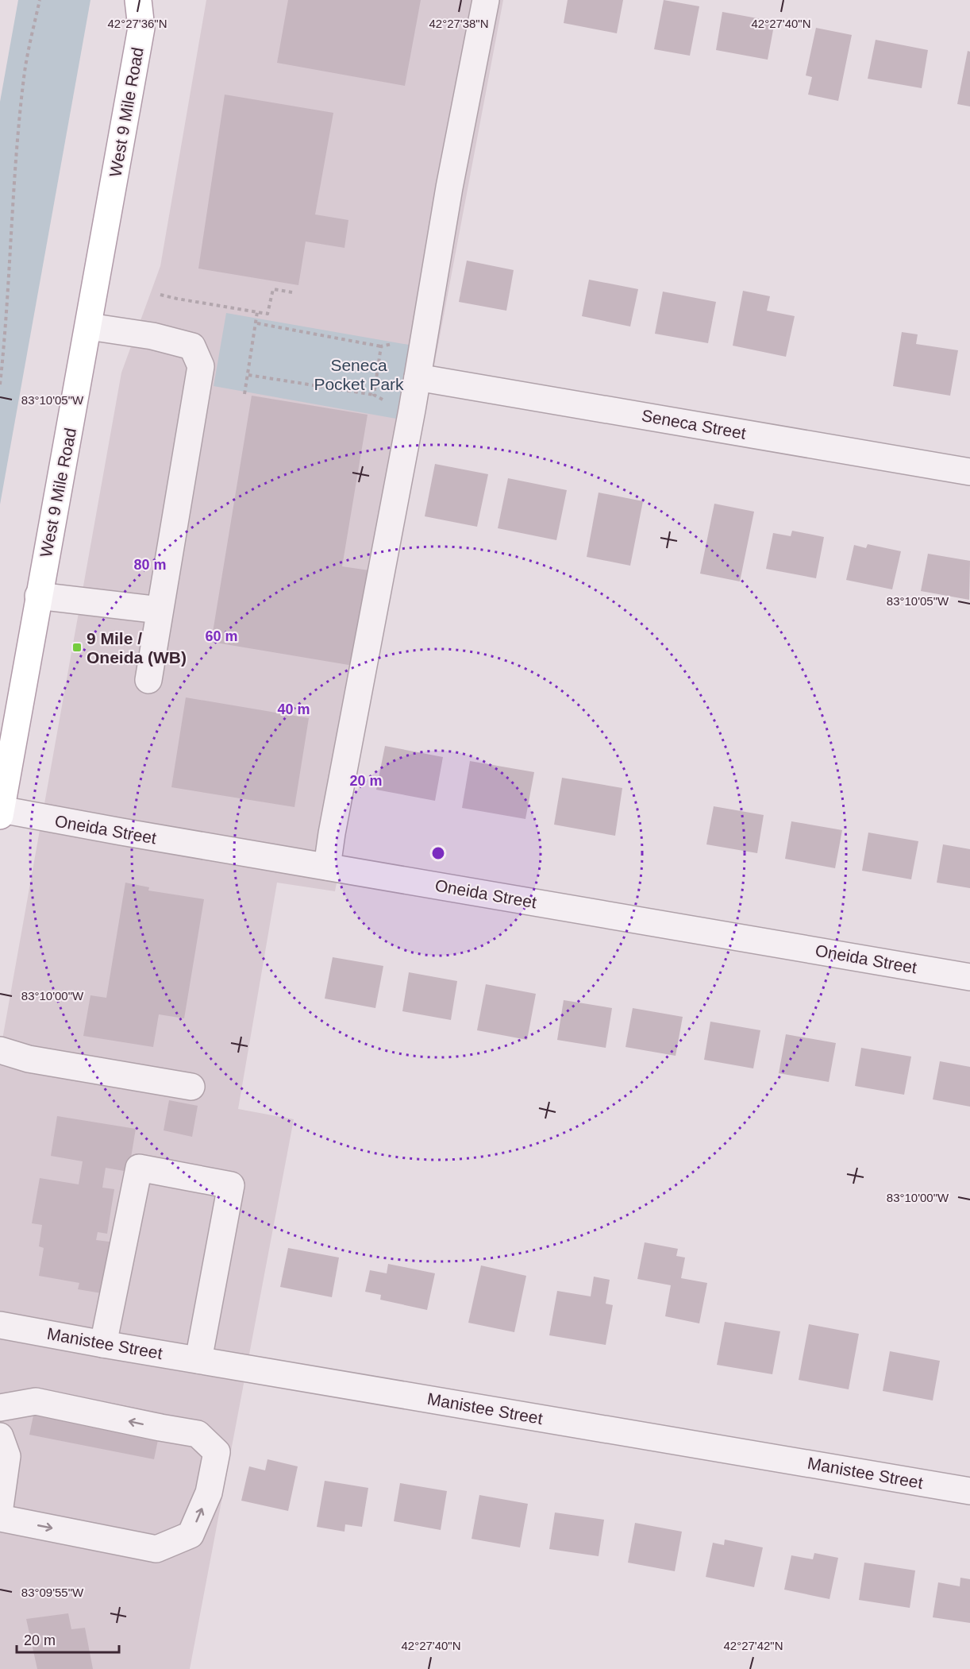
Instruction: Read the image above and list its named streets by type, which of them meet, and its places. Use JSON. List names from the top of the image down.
{
  "streets": {
    "main road": ["West 9 Mile Road"],
    "street": ["Seneca Street", "Oneida Street", "Manistee Street"]
  },
  "crossings": [
    ["West 9 Mile Road", "Oneida Street"]
  ],
  "parks": ["Seneca Pocket Park"],
  "places": {
    "transit": ["9 Mile / Oneida (WB)"]
  },
  "scale_bar": "20 m",
  "coordinates": [
    "42°27'36\"N",
    "42°27'38\"N",
    "42°27'40\"N",
    "83°10'05\"W",
    "83°10'00\"W",
    "83°09'55\"W",
    "42°27'42\"N"
  ],
  "rings": [
    "80 m",
    "60 m",
    "40 m",
    "20 m"
  ]
}
